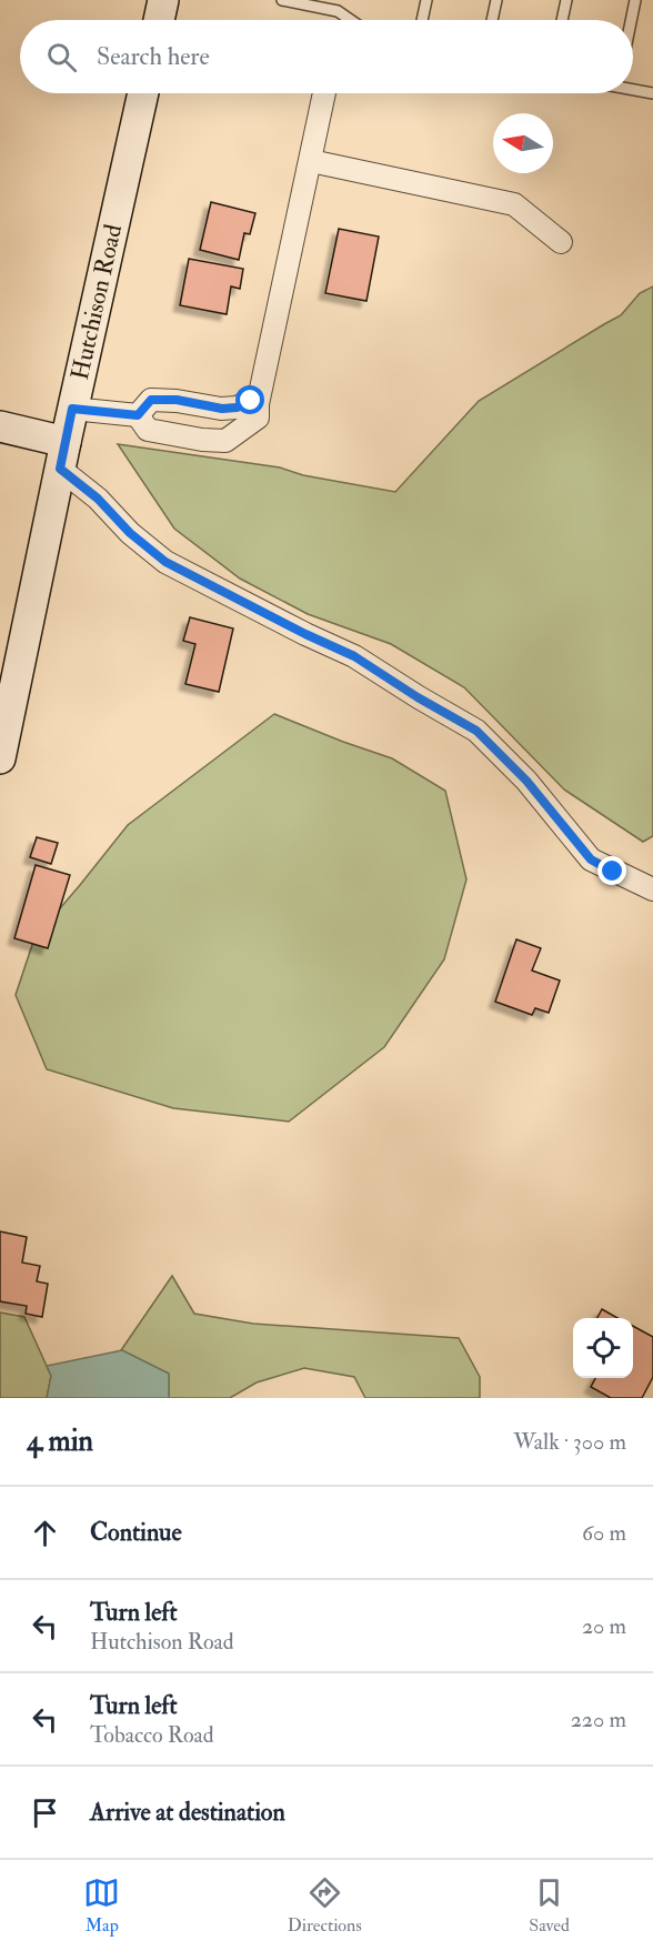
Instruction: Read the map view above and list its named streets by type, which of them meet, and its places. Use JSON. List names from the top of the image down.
{
  "streets": {
    "street": ["Hutchison Road"]
  },
  "north": "left",
  "page": {
    "search": "Search here",
    "heading": ["4 min", "Walk · 300 m"],
    "list": [
      ["Continue", "60 m"],
      ["Turn left", "Hutchison Road", "20 m"],
      ["Turn left", "Tobacco Road", "220 m"],
      "Arrive at destination"
    ],
    "nav": ["Map", "Directions", "Saved"]
  }
}
